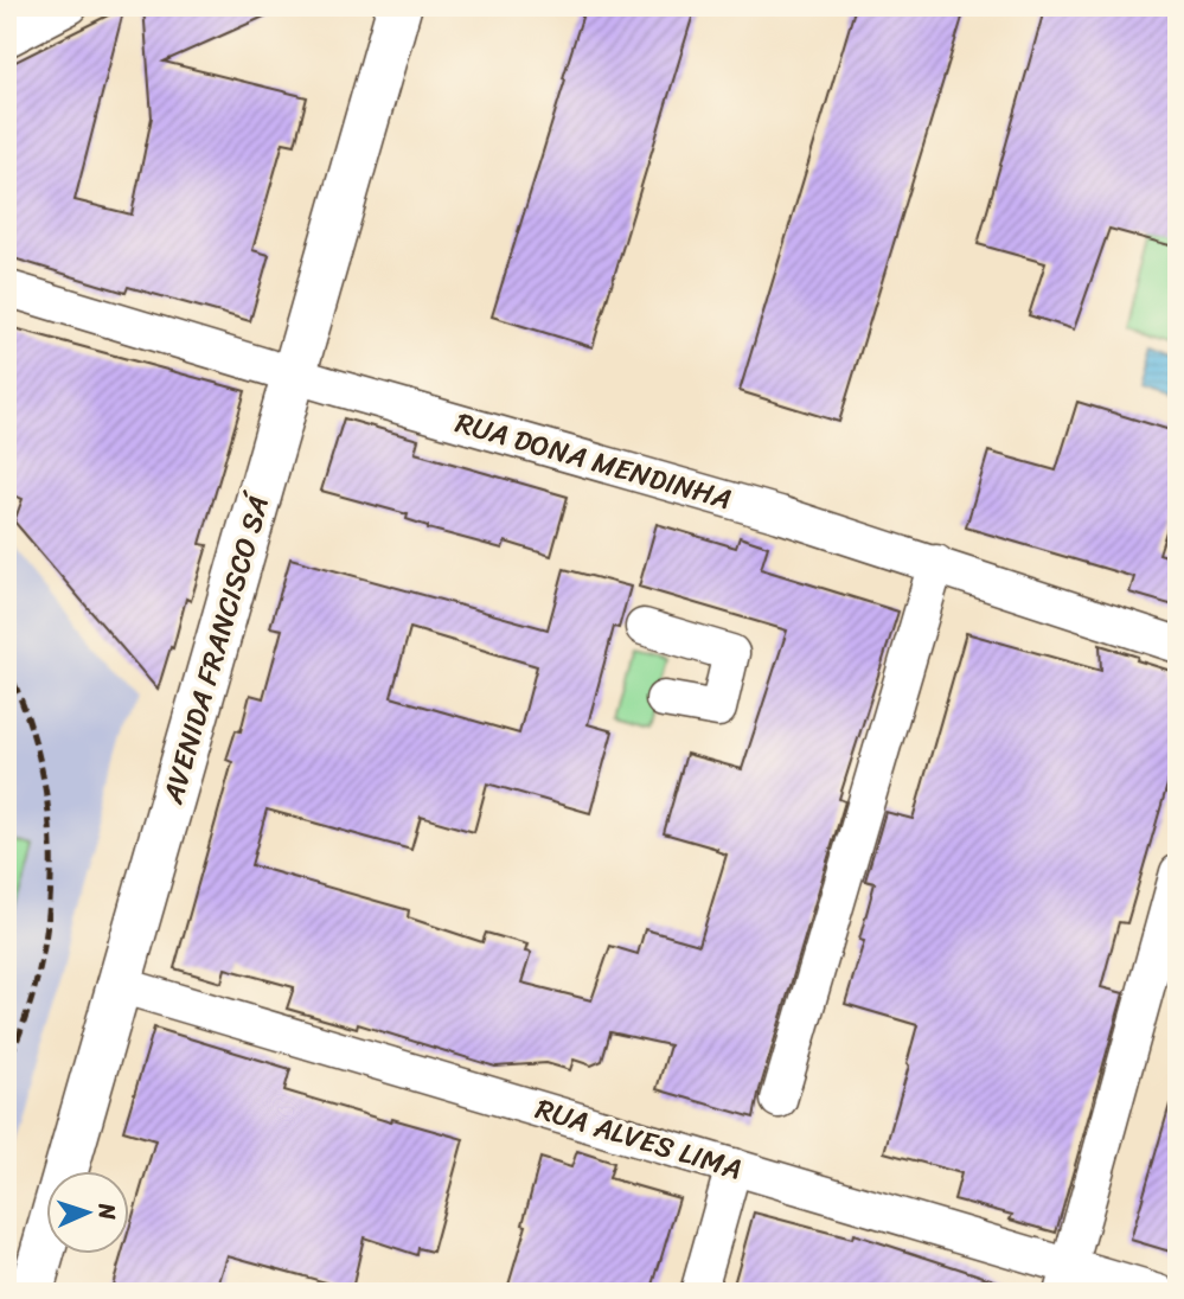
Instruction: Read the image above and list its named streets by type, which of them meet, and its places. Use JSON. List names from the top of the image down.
{
  "streets": {
    "main road": ["AVENIDA FRANCISCO SÁ"],
    "street": ["RUA DONA MENDINHA", "RUA ALVES LIMA"]
  },
  "crossings": [
    ["RUA DONA MENDINHA", "AVENIDA FRANCISCO SÁ"],
    ["AVENIDA FRANCISCO SÁ", "RUA ALVES LIMA"]
  ],
  "north": "right"
}
